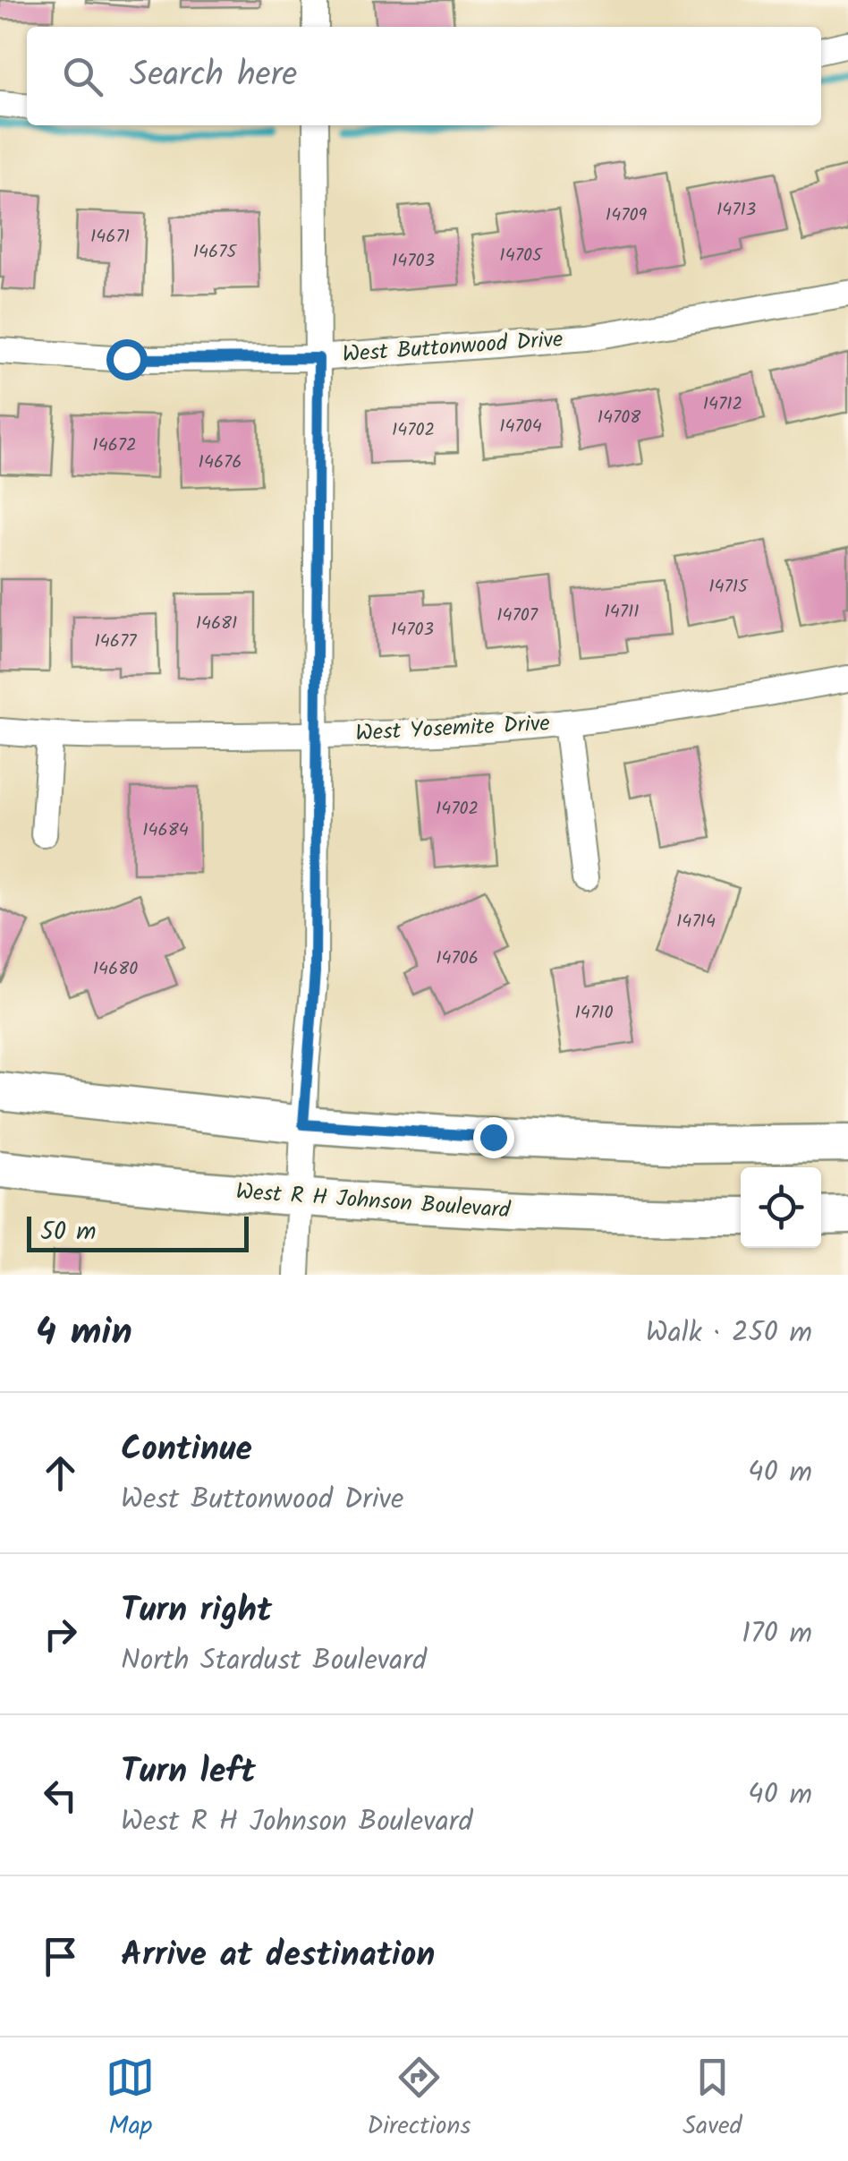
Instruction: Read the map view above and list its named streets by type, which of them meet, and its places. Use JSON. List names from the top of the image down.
{
  "streets": {
    "main road": ["West R H Johnson Boulevard"],
    "street": ["West Buttonwood Drive", "West Yosemite Drive"]
  },
  "house_numbers": [
    "14713",
    "14709",
    "14671",
    "14675",
    "14705",
    "14703",
    "14712",
    "14708",
    "14704",
    "14702",
    "14672",
    "14676",
    "14715",
    "14711",
    "14707",
    "14681",
    "14703",
    "14677",
    "14702",
    "14684",
    "14714",
    "14706",
    "14680",
    "14710"
  ],
  "scale_bar": "50 m",
  "page": {
    "search": "Search here",
    "scale": "50 m",
    "heading": ["4 min", "Walk · 250 m"],
    "list": [
      ["Continue", "West Buttonwood Drive", "40 m"],
      ["Turn right", "North Stardust Boulevard", "170 m"],
      ["Turn left", "West R H Johnson Boulevard", "40 m"],
      "Arrive at destination"
    ],
    "nav": ["Map", "Directions", "Saved"]
  }
}
